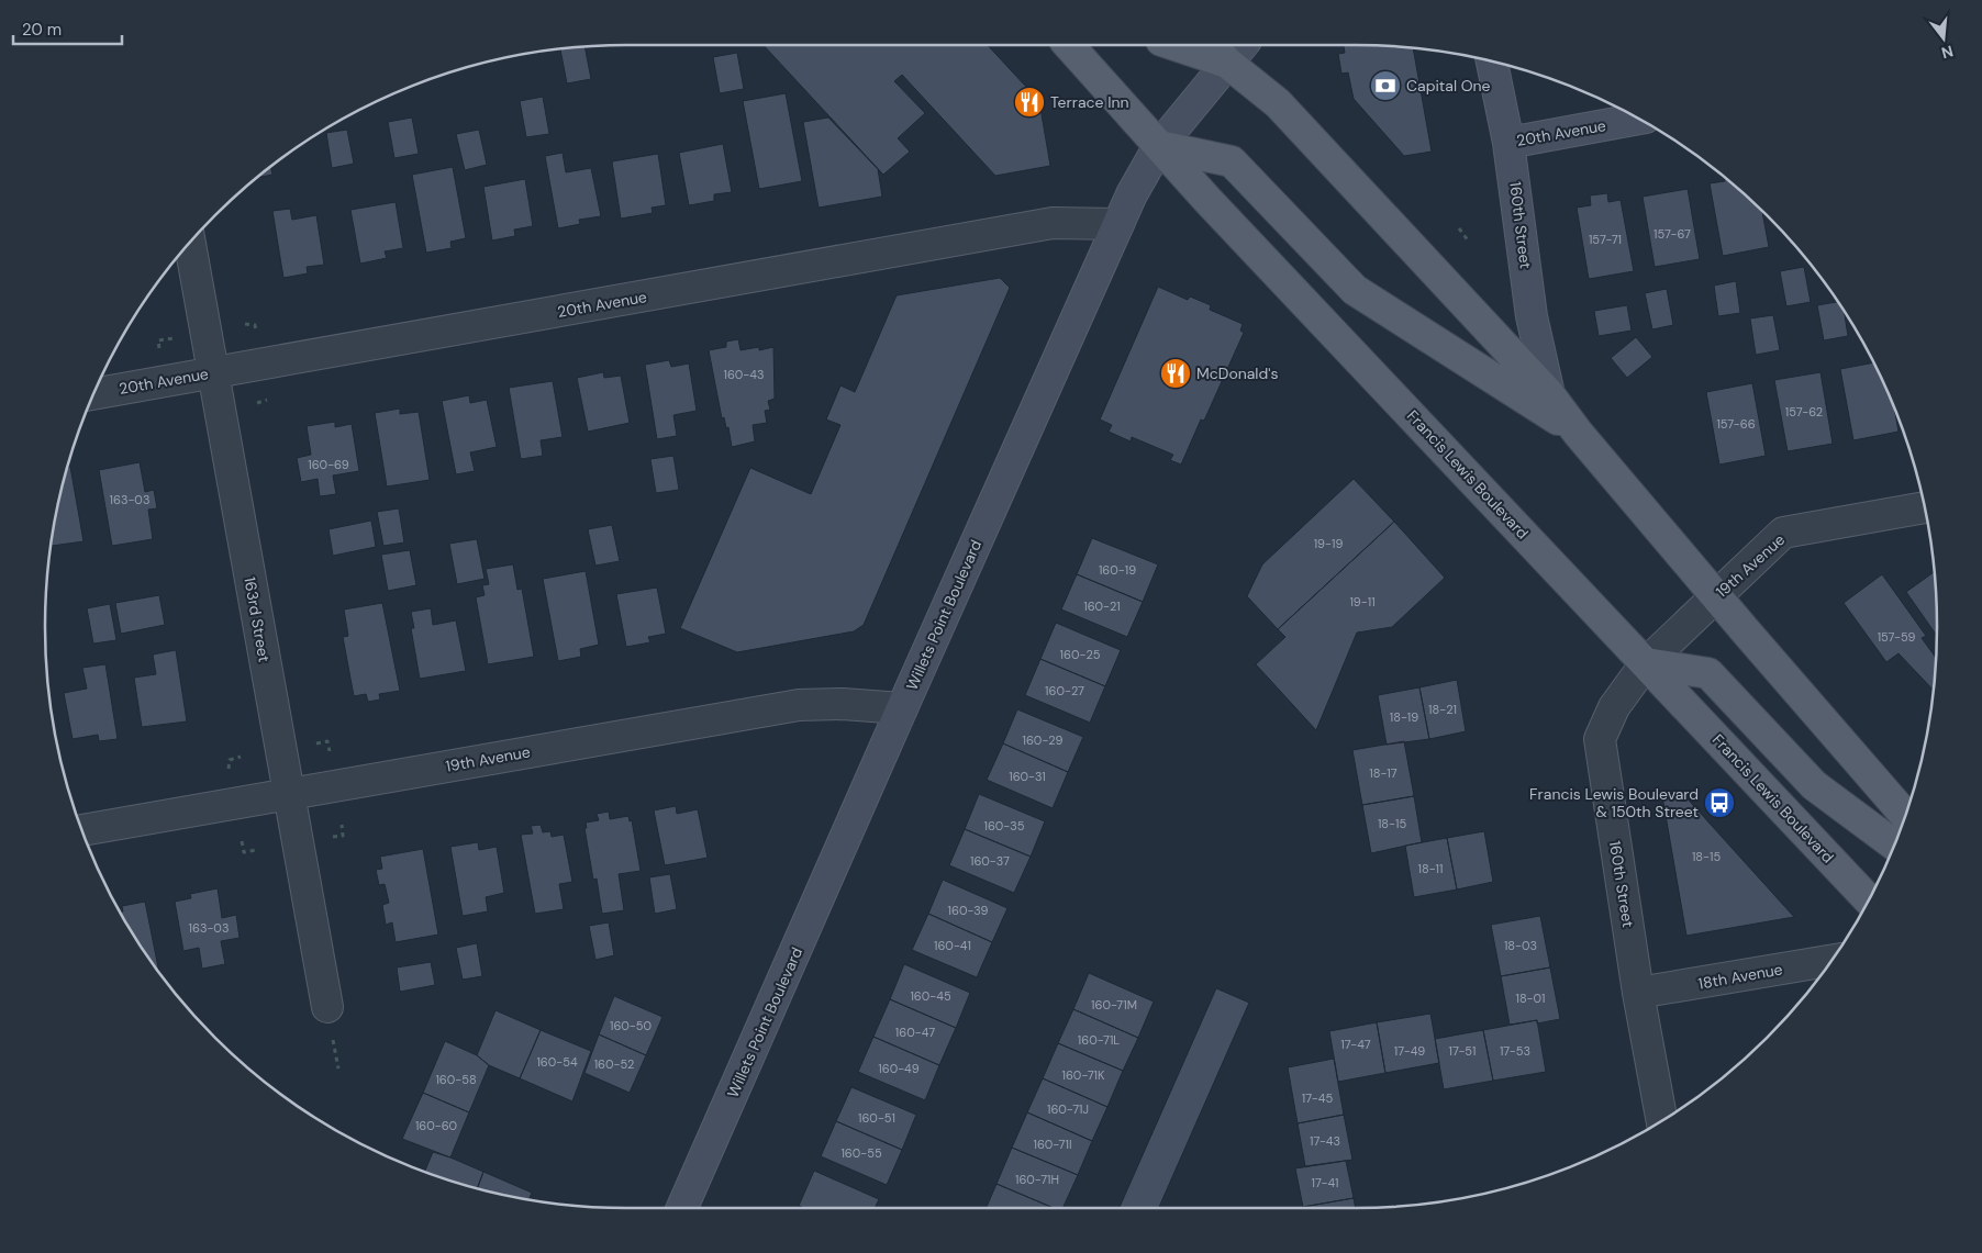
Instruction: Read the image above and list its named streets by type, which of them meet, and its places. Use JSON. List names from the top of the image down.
{
  "streets": {
    "main road": ["Francis Lewis Boulevard"],
    "street": [
      "20th Avenue",
      "160th Street",
      "19th Avenue",
      "Willets Point Boulevard",
      "163rd Street",
      "18th Avenue"
    ]
  },
  "crossings": [
    ["20th Avenue", "160th Street"],
    ["20th Avenue", "Willets Point Boulevard"],
    ["20th Avenue", "163rd Street"],
    ["160th Street", "Francis Lewis Boulevard"],
    ["160th Street", "19th Avenue"],
    ["160th Street", "18th Avenue"],
    ["Francis Lewis Boulevard", "Willets Point Boulevard"],
    ["19th Avenue", "Willets Point Boulevard"],
    ["19th Avenue", "163rd Street"]
  ],
  "places": {
    "bank": ["Capital One"],
    "restaurant": ["Terrace Inn", "McDonald's"],
    "bus stop": ["Francis Lewis Boulevard & 150th Street"]
  },
  "house_numbers": [
    "157-67",
    "157-71",
    "160-43",
    "157-62",
    "157-66",
    "160-69",
    "163-03",
    "19-19",
    "160-19",
    "19-11",
    "160-21",
    "157-59",
    "160-25",
    "160-27",
    "18-21",
    "18-19",
    "160-29",
    "18-17",
    "160-31",
    "18-15",
    "160-35",
    "18-15",
    "160-37",
    "18-11",
    "160-39",
    "163-03",
    "160-41",
    "18-03",
    "160-45",
    "18-01",
    "160-71M",
    "160-50",
    "160-47",
    "160-71L",
    "17-47",
    "17-49",
    "17-51",
    "17-53",
    "160-54",
    "160-52",
    "160-49",
    "160-71K",
    "160-58",
    "17-45",
    "160-71J",
    "160-51",
    "160-60",
    "17-43",
    "160-71I",
    "160-55",
    "160-71H",
    "17-41"
  ],
  "scale_bar": "20 m",
  "north": "bottom"
}
